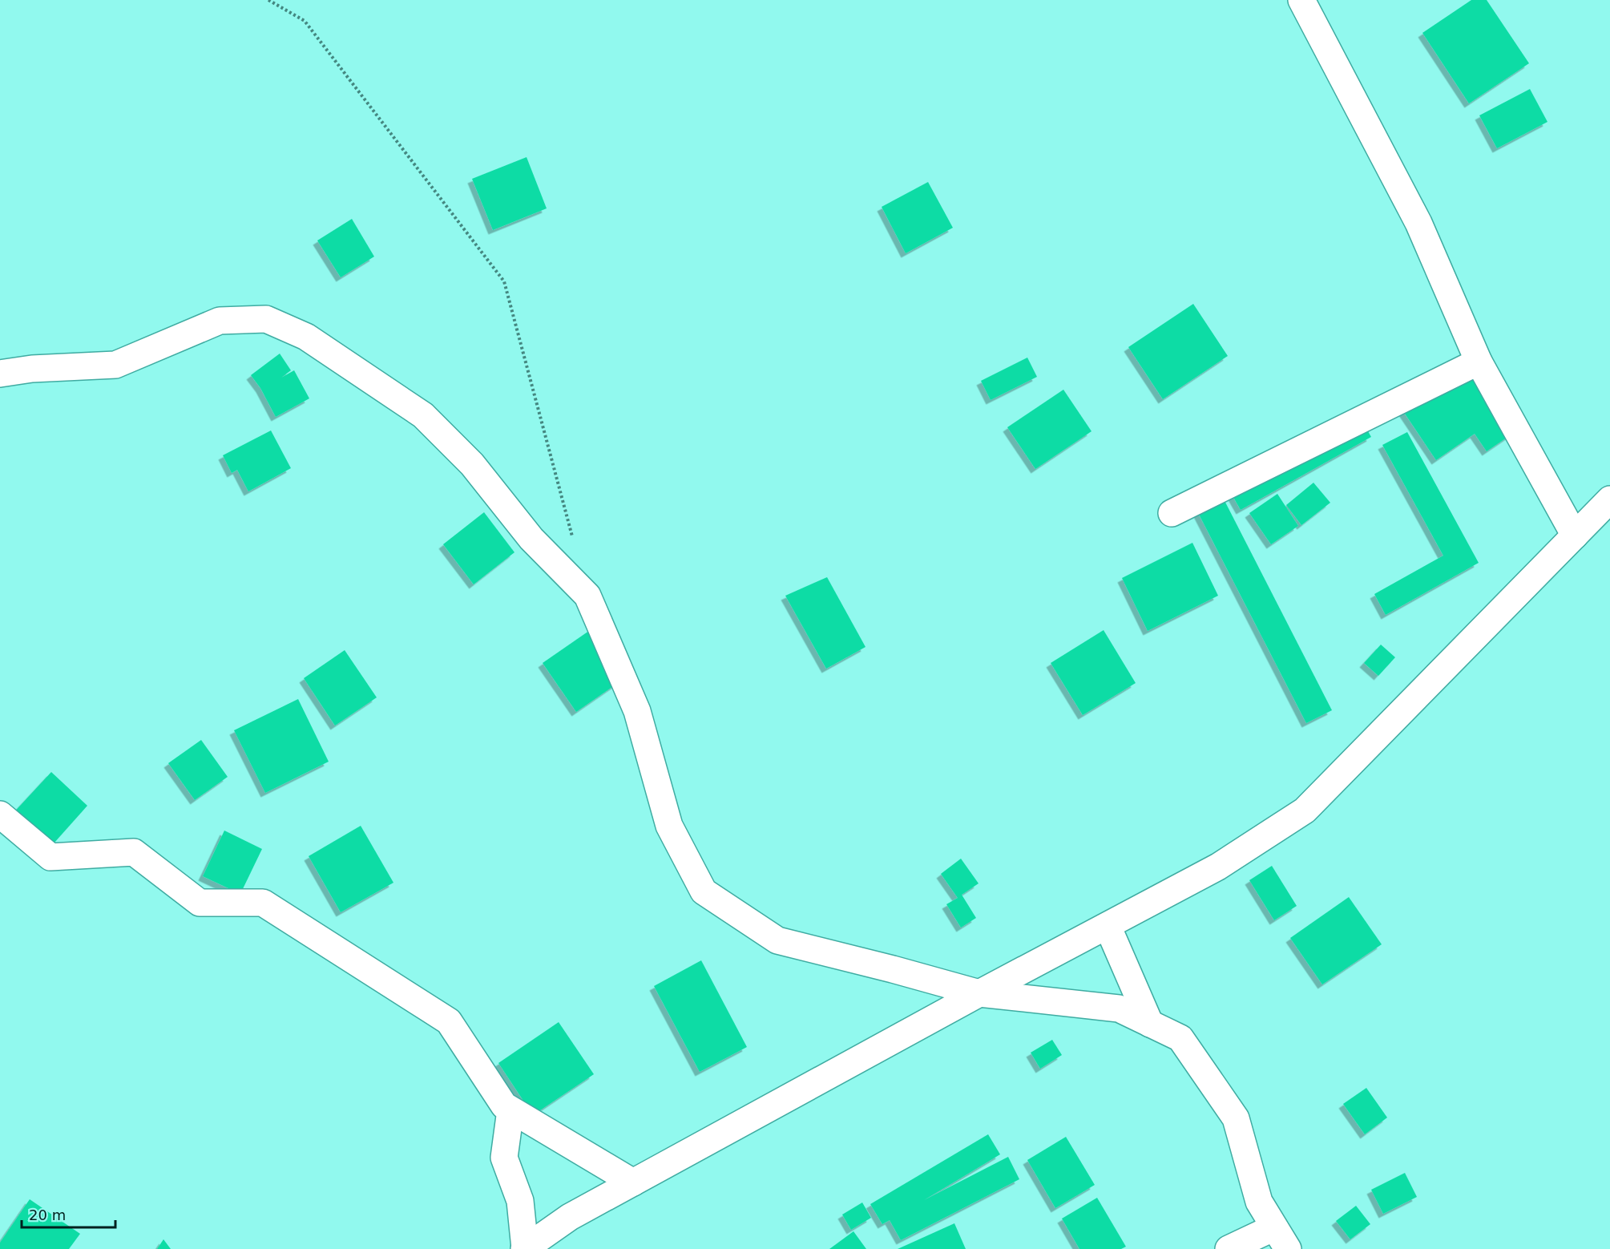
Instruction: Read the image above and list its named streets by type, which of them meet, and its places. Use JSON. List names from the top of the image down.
{
  "scale_bar": "20 m"
}
